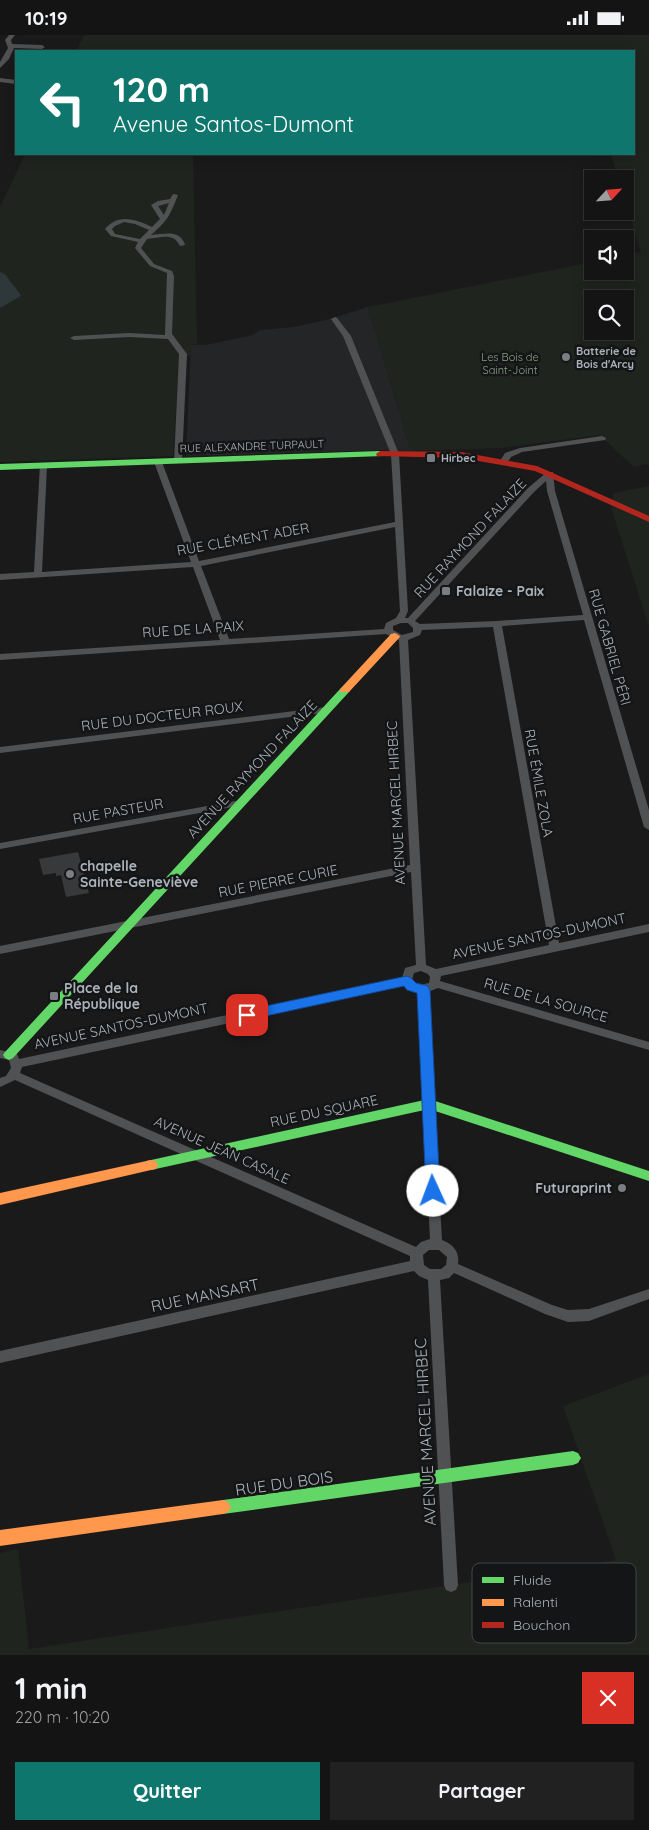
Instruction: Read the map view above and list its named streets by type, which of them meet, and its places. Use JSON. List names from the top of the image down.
{
  "streets": {
    "street": [
      "RUE ALEXANDRE TURPAULT",
      "RUE RAYMOND FALAIZE",
      "RUE CLÉMENT ADER",
      "RUE DE LA PAIX",
      "RUE GABRIEL PÉRI",
      "RUE DU DOCTEUR ROUX",
      "AVENUE RAYMOND FALAIZE",
      "RUE ÉMILE ZOLA",
      "AVENUE MARCEL HIRBEC",
      "RUE PASTEUR",
      "RUE PIERRE CURIE",
      "AVENUE SANTOS-DUMONT",
      "RUE DE LA SOURCE",
      "RUE DU SQUARE",
      "AVENUE JEAN CASALE",
      "RUE MANSART",
      "RUE DU BOIS"
    ]
  },
  "crossings": [
    ["RUE ALEXANDRE TURPAULT", "RUE RAYMOND FALAIZE"],
    ["RUE ALEXANDRE TURPAULT", "RUE GABRIEL PÉRI"],
    ["RUE RAYMOND FALAIZE", "RUE GABRIEL PÉRI"],
    ["RUE DE LA PAIX", "AVENUE RAYMOND FALAIZE"],
    ["RUE DE LA PAIX", "AVENUE MARCEL HIRBEC"],
    ["RUE DU DOCTEUR ROUX", "AVENUE RAYMOND FALAIZE"],
    ["AVENUE RAYMOND FALAIZE", "AVENUE MARCEL HIRBEC"],
    ["AVENUE RAYMOND FALAIZE", "RUE PASTEUR"],
    ["AVENUE RAYMOND FALAIZE", "RUE PIERRE CURIE"],
    ["AVENUE RAYMOND FALAIZE", "AVENUE SANTOS-DUMONT"],
    ["AVENUE RAYMOND FALAIZE", "AVENUE JEAN CASALE"],
    ["RUE ÉMILE ZOLA", "AVENUE SANTOS-DUMONT"],
    ["AVENUE MARCEL HIRBEC", "RUE PIERRE CURIE"],
    ["AVENUE MARCEL HIRBEC", "AVENUE SANTOS-DUMONT"],
    ["AVENUE MARCEL HIRBEC", "RUE DE LA SOURCE"],
    ["AVENUE MARCEL HIRBEC", "AVENUE JEAN CASALE"],
    ["AVENUE MARCEL HIRBEC", "RUE MANSART"],
    ["AVENUE MARCEL HIRBEC", "RUE DU BOIS"],
    ["AVENUE SANTOS-DUMONT", "RUE DE LA SOURCE"],
    ["AVENUE SANTOS-DUMONT", "AVENUE JEAN CASALE"],
    ["RUE DU SQUARE", "AVENUE JEAN CASALE"],
    ["AVENUE JEAN CASALE", "RUE MANSART"]
  ],
  "parks": ["Les Bois de Saint-Joint"],
  "places": {
    "other": ["Batterie de Bois d'Arcy", "chapelle Sainte-Geneviève", "Futuraprint"],
    "transit": ["Hirbec", "Falaize - Paix", "Place de la République"]
  },
  "legend": ["Fluide", "Ralenti", "Bouchon"],
  "north": "top right",
  "page": {
    "status": "10:19",
    "turn": ["120 m", "Avenue Santos-Dumont"],
    "heading": ["1 min", "220 m · 10:20"],
    "buttons": ["Quitter", "Partager"]
  }
}
